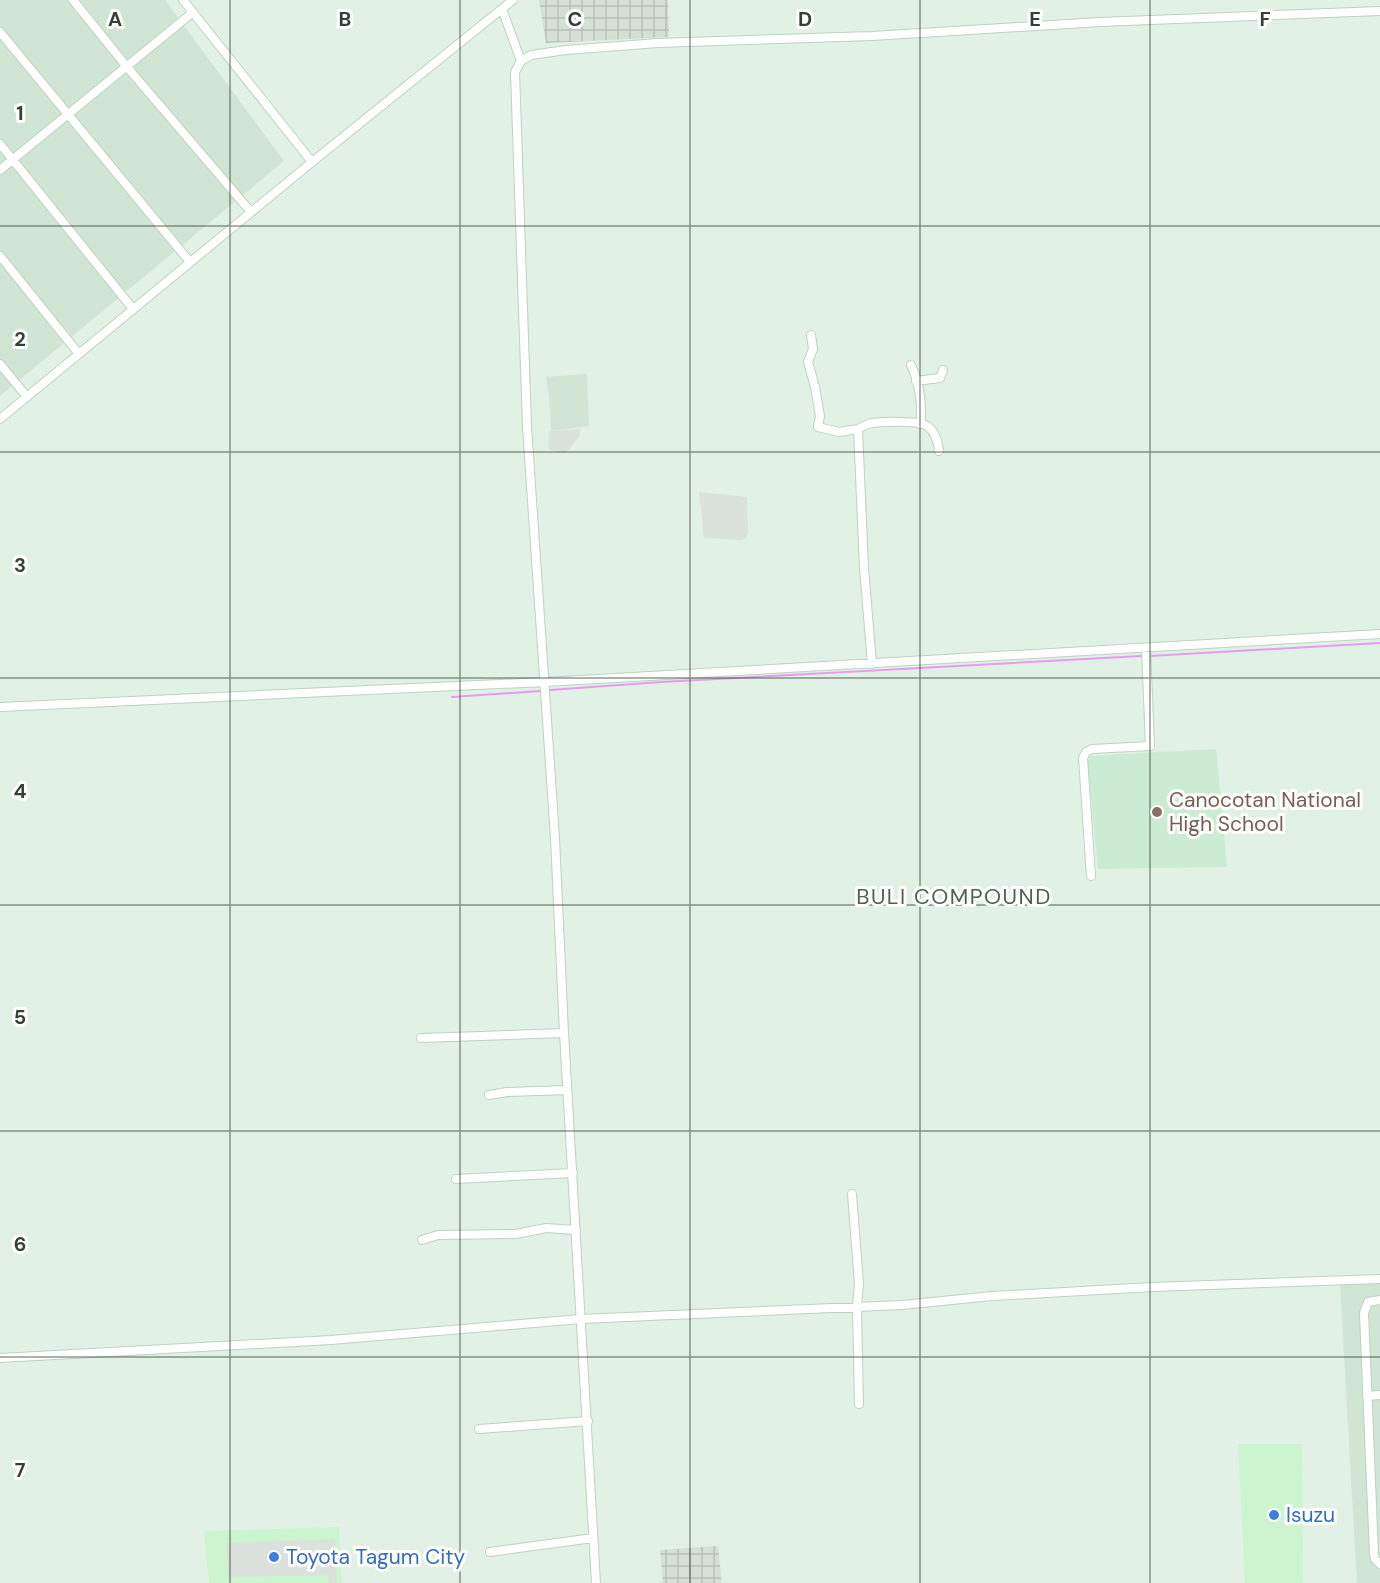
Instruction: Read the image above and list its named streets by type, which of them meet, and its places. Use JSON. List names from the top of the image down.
{
  "districts": ["BULI COMPOUND"],
  "places": ["Canocotan National High School", "Isuzu", "Toyota Tagum City"],
  "grid": {
    "columns": [
      "A",
      "B",
      "C",
      "D",
      "E",
      "F"
    ],
    "rows": [
      "1",
      "2",
      "3",
      "4",
      "5",
      "6",
      "7"
    ]
  }
}
